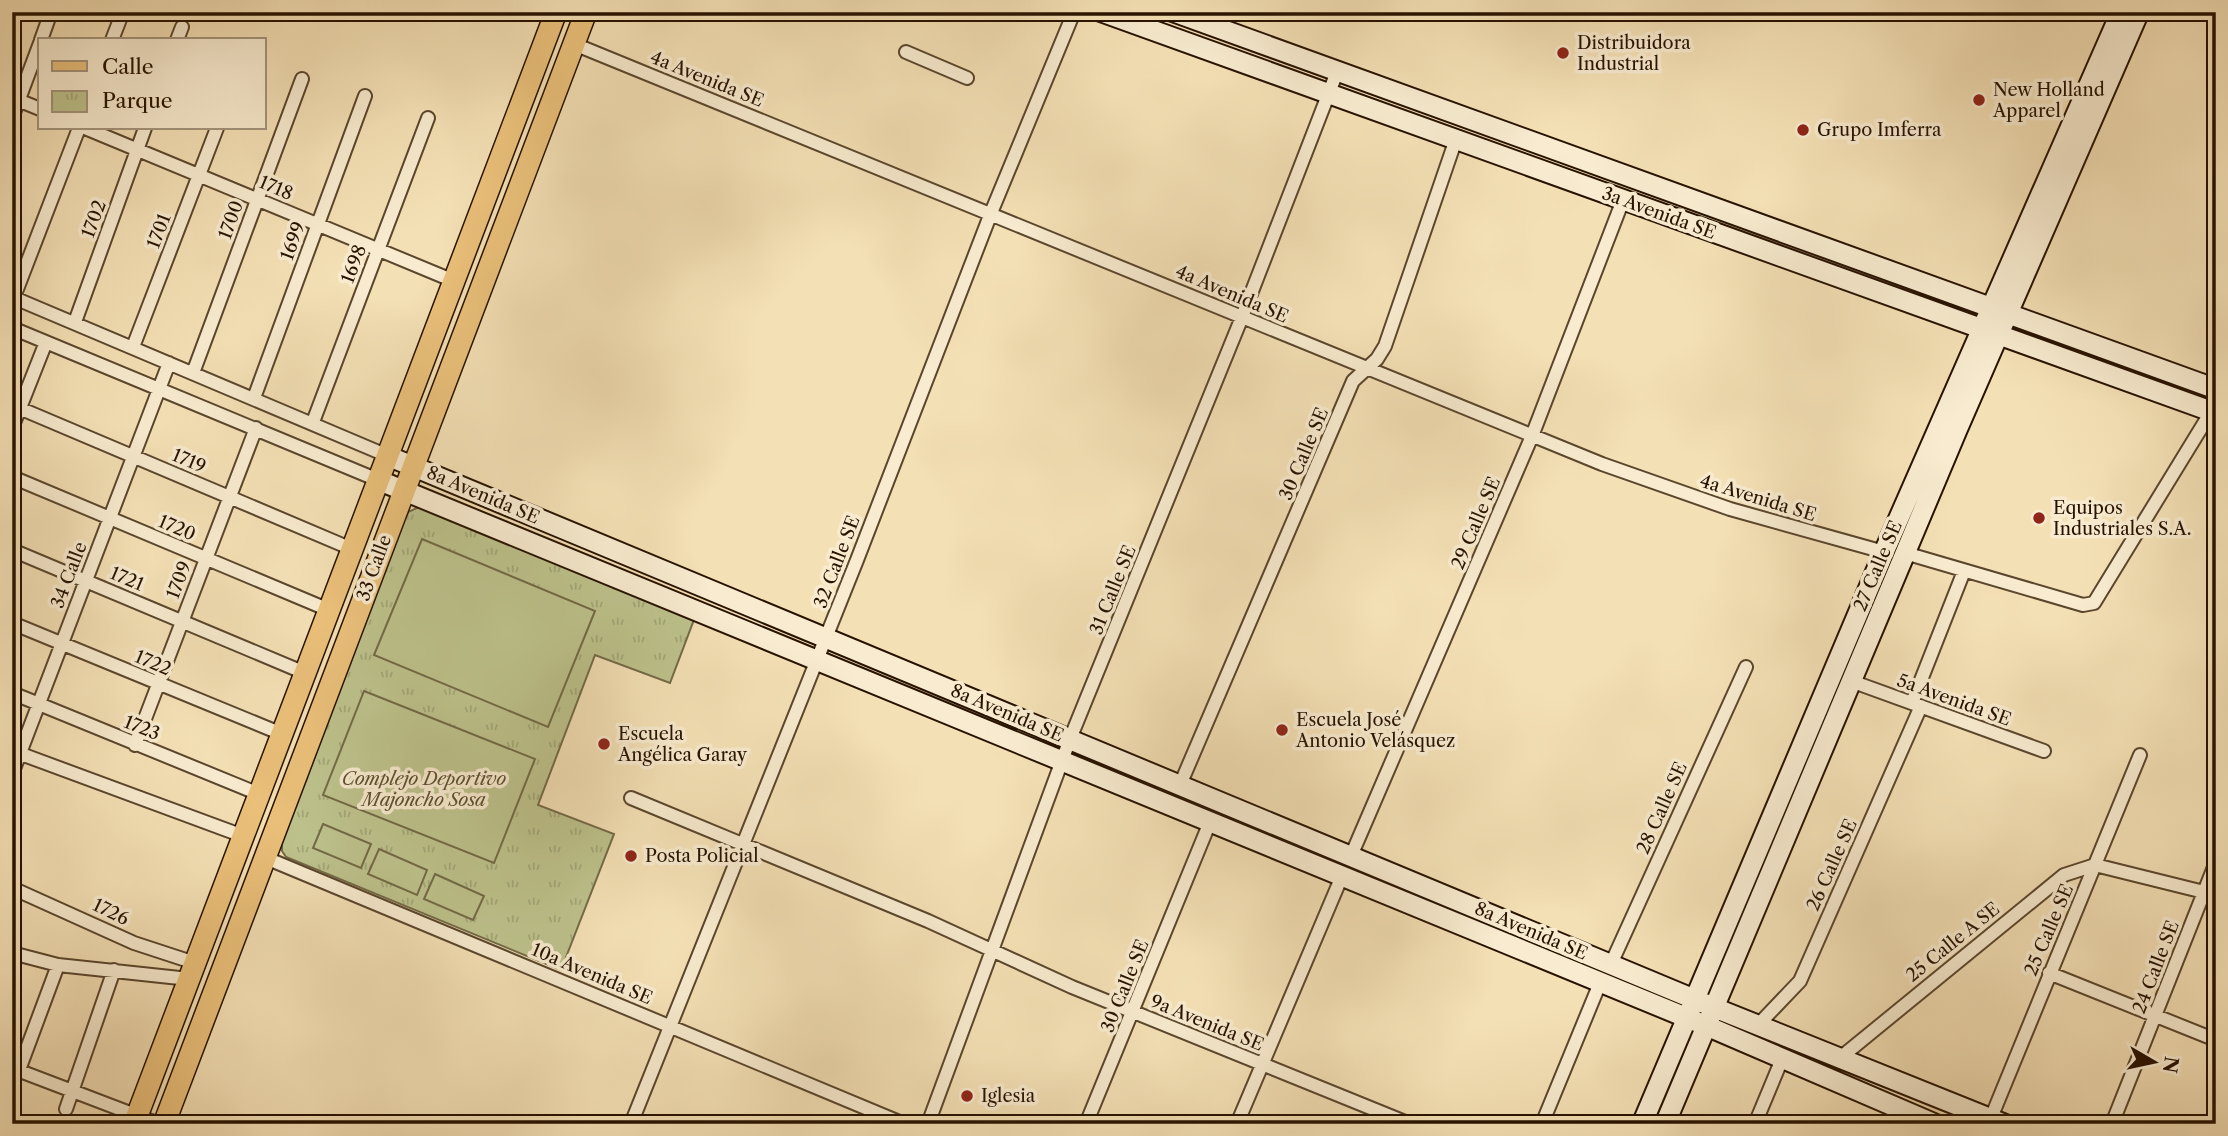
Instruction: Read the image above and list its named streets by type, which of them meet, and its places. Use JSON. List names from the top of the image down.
{
  "streets": {
    "main road": [
      "3a Avenida SE",
      "8a Avenida SE",
      "27 Calle SE",
      "33 Calle"
    ],
    "street": [
      "4a Avenida SE",
      "1718",
      "1702",
      "1700",
      "1701",
      "1699",
      "1698",
      "30 Calle SE",
      "1719",
      "29 Calle SE",
      "1720",
      "32 Calle SE",
      "34 Calle",
      "1721",
      "1709",
      "31 Calle SE",
      "1722",
      "5a Avenida SE",
      "1723",
      "28 Calle SE",
      "26 Calle SE",
      "1726",
      "25 Calle SE",
      "25 Calle A SE",
      "24 Calle SE",
      "10a Avenida SE",
      "9a Avenida SE"
    ]
  },
  "crossings": [
    ["4a Avenida SE", "30 Calle SE"],
    ["4a Avenida SE", "29 Calle SE"],
    ["4a Avenida SE", "32 Calle SE"],
    ["4a Avenida SE", "27 Calle SE"],
    ["4a Avenida SE", "33 Calle"],
    ["4a Avenida SE", "31 Calle SE"],
    ["1718", "1702"],
    ["1718", "1700"],
    ["1718", "1701"],
    ["1718", "1699"],
    ["1718", "1698"],
    ["1718", "33 Calle"],
    ["3a Avenida SE", "30 Calle SE"],
    ["3a Avenida SE", "29 Calle SE"],
    ["3a Avenida SE", "27 Calle SE"],
    ["3a Avenida SE", "31 Calle SE"],
    ["1702", "8a Avenida SE"],
    ["1700", "8a Avenida SE"],
    ["1701", "8a Avenida SE"],
    ["1699", "8a Avenida SE"],
    ["1698", "8a Avenida SE"],
    ["30 Calle SE", "8a Avenida SE"],
    ["30 Calle SE", "9a Avenida SE"],
    ["1719", "33 Calle"],
    ["1719", "34 Calle"],
    ["1719", "1709"],
    ["8a Avenida SE", "29 Calle SE"],
    ["8a Avenida SE", "32 Calle SE"],
    ["8a Avenida SE", "27 Calle SE"],
    ["8a Avenida SE", "33 Calle"],
    ["8a Avenida SE", "34 Calle"],
    ["8a Avenida SE", "1709"],
    ["8a Avenida SE", "31 Calle SE"],
    ["8a Avenida SE", "28 Calle SE"],
    ["8a Avenida SE", "26 Calle SE"],
    ["8a Avenida SE", "25 Calle SE"],
    ["8a Avenida SE", "25 Calle A SE"],
    ["1720", "33 Calle"],
    ["1720", "34 Calle"],
    ["1720", "1709"],
    ["32 Calle SE", "10a Avenida SE"],
    ["32 Calle SE", "9a Avenida SE"],
    ["27 Calle SE", "5a Avenida SE"],
    ["33 Calle", "1721"],
    ["33 Calle", "1722"],
    ["33 Calle", "1723"],
    ["33 Calle", "1726"],
    ["33 Calle", "10a Avenida SE"],
    ["34 Calle", "1721"],
    ["34 Calle", "1722"],
    ["34 Calle", "1723"],
    ["1721", "1709"],
    ["1709", "1722"],
    ["1709", "1723"],
    ["31 Calle SE", "9a Avenida SE"],
    ["5a Avenida SE", "26 Calle SE"],
    ["25 Calle SE", "25 Calle A SE"]
  ],
  "parks": ["Complejo Deportivo Majoncho Sosa"],
  "places": [
    "Distribuidora Industrial",
    "New Holland Apparel",
    "Grupo Imferra",
    "Equipos Industriales S.A.",
    "Escuela José Antonio Velásquez",
    "Escuela Angélica Garay",
    "Posta Policial",
    "Iglesia"
  ],
  "legend": ["Calle", "Parque"],
  "north": "right"
}
